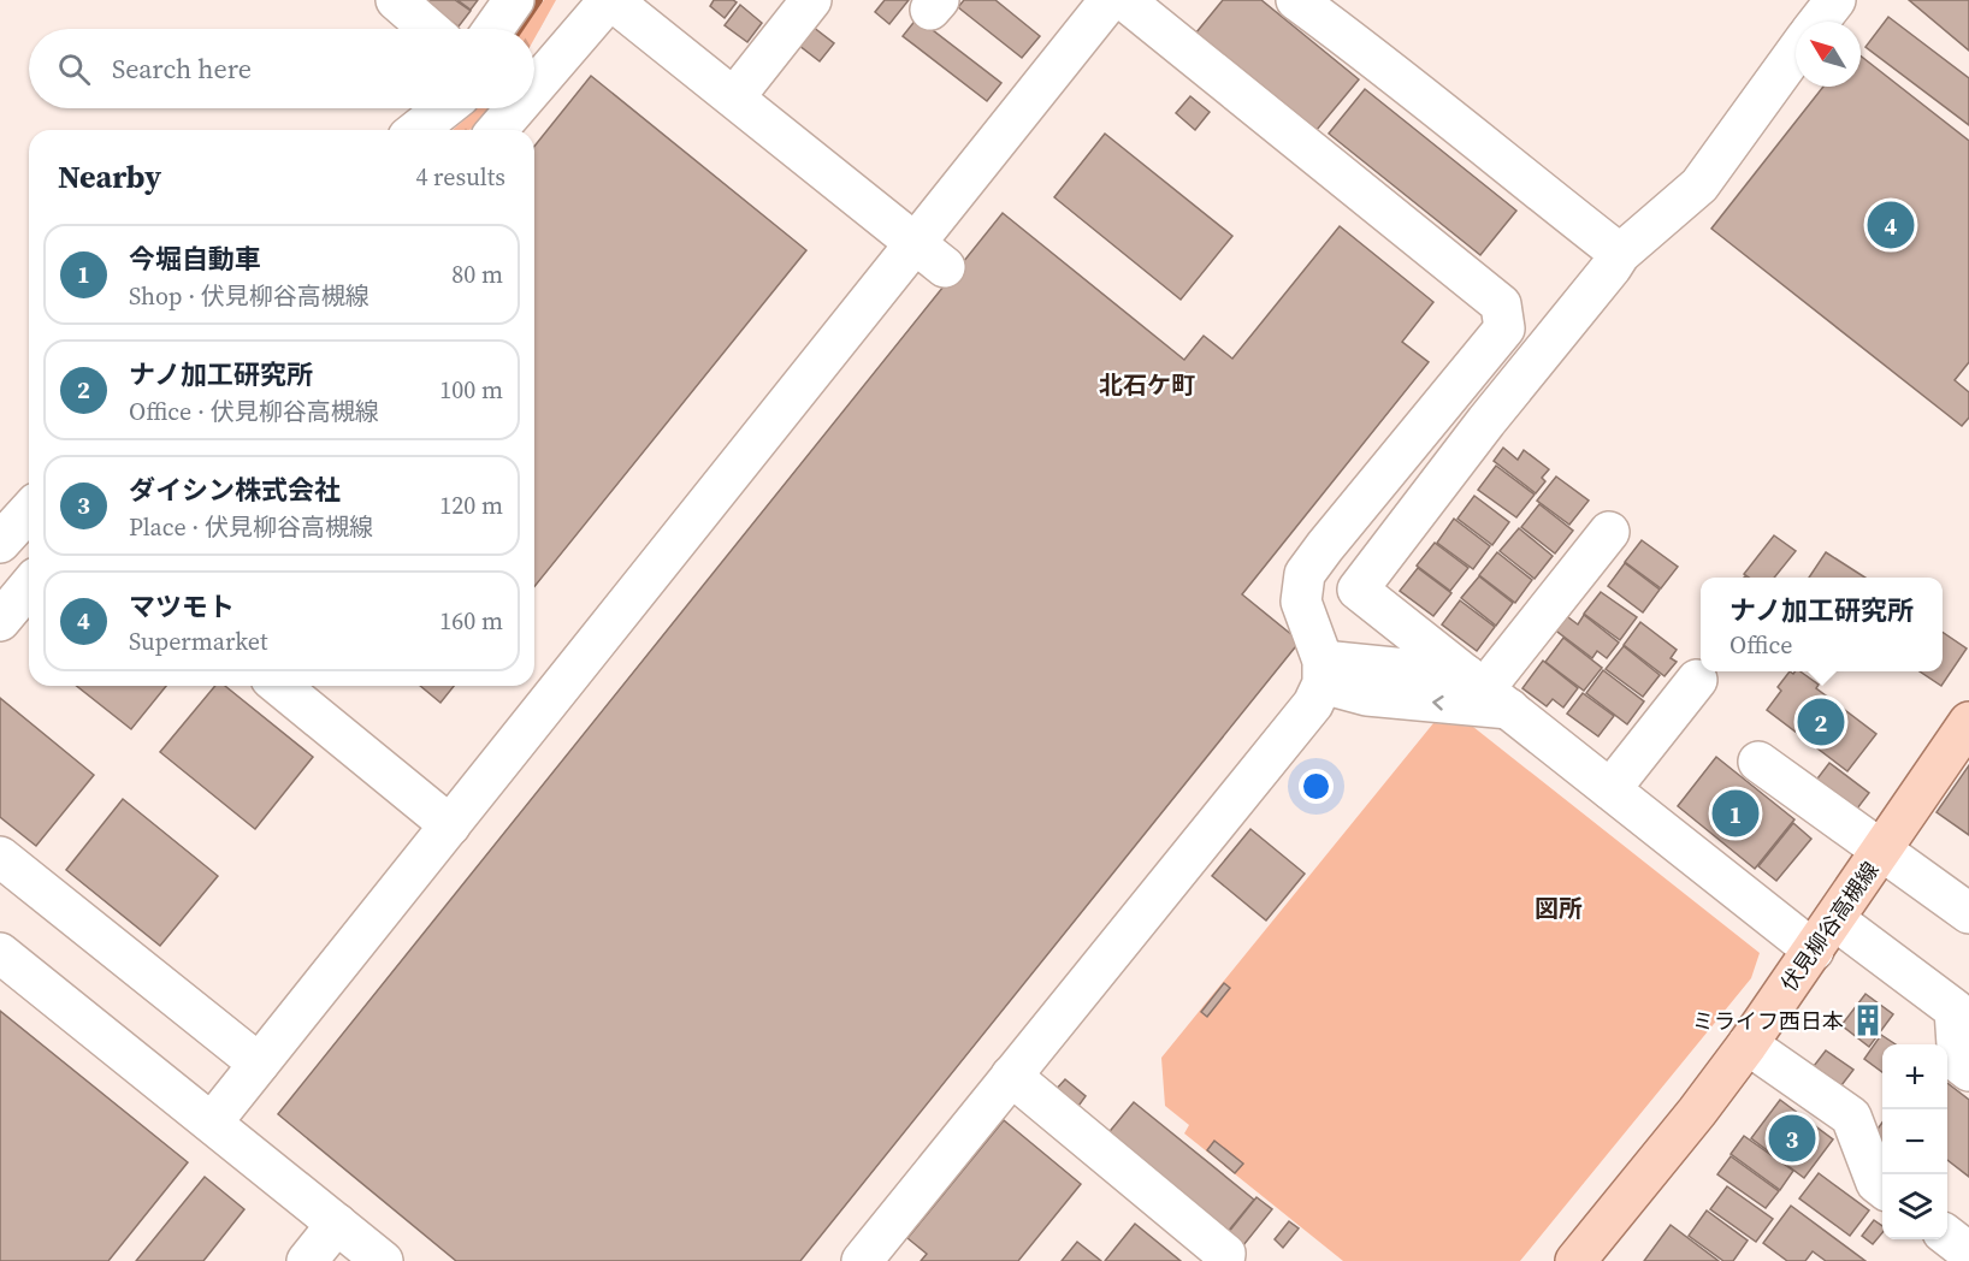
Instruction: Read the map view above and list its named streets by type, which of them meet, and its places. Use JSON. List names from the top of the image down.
{
  "streets": {
    "main road": ["伏見柳谷高槻線"]
  },
  "districts": ["北石ケ町", "図所"],
  "places": {
    "building": ["ミライフ西日本"]
  },
  "north": "top left",
  "page": {
    "search": "Search here",
    "heading": ["Nearby", "4 results"],
    "pins": [
      "4",
      "2",
      "1",
      "3"
    ],
    "list": [
      {
        "mark": "1",
        "name": "今堀自動車",
        "note": "Shop · 伏見柳谷高槻線",
        "value": "80 m"
      },
      {
        "mark": "2",
        "name": "ナノ加工研究所",
        "note": "Office · 伏見柳谷高槻線",
        "value": "100 m"
      },
      {
        "mark": "3",
        "name": "ダイシン株式会社",
        "note": "Place · 伏見柳谷高槻線",
        "value": "120 m"
      },
      {
        "mark": "4",
        "name": "マツモト",
        "note": "Supermarket",
        "value": "160 m"
      }
    ],
    "popup": ["ナノ加工研究所", "Office"],
    "map_buttons": ["+", "−"]
  }
}
